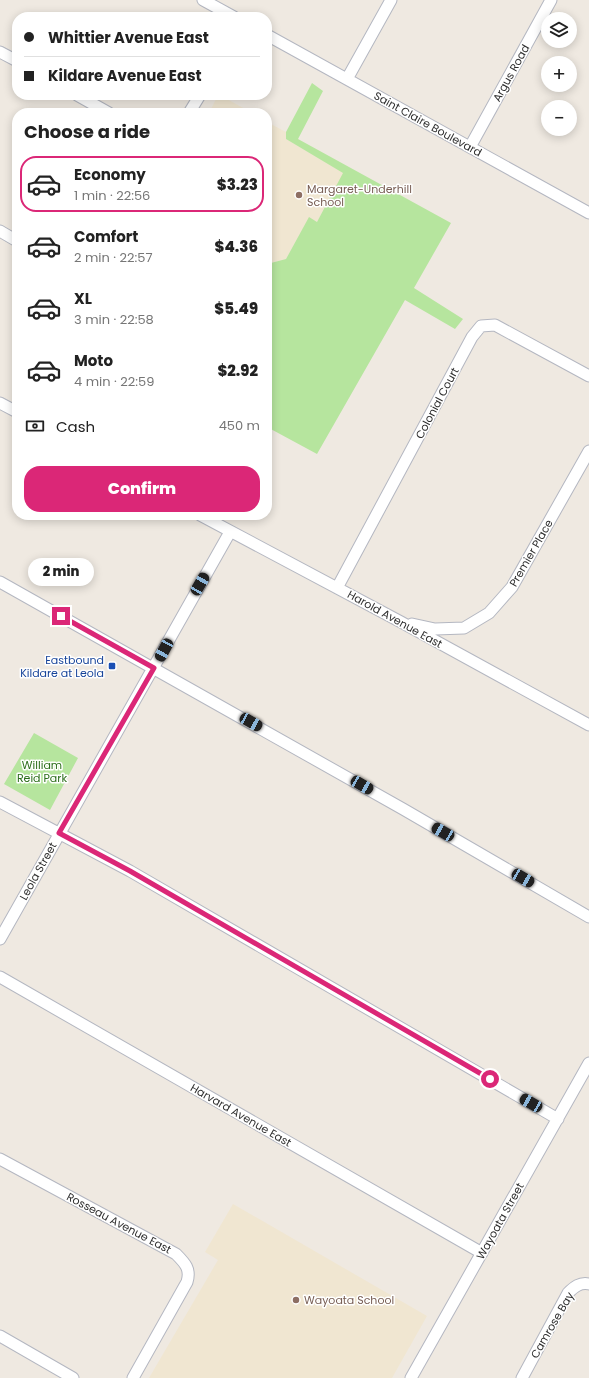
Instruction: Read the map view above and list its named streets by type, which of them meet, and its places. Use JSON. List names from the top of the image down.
{
  "streets": {
    "street": [
      "Argus Road",
      "Saint Claire Boulevard",
      "Colonial Court",
      "Premier Place",
      "Harold Avenue East",
      "Leola Street",
      "Harvard Avenue East",
      "Wayoata Street",
      "Rosseau Avenue East",
      "Camrose Bay"
    ]
  },
  "crossings": [
    ["Argus Road", "Saint Claire Boulevard"],
    ["Colonial Court", "Harold Avenue East"],
    ["Premier Place", "Harold Avenue East"],
    ["Harold Avenue East", "Leola Street"],
    ["Harvard Avenue East", "Wayoata Street"]
  ],
  "parks": ["William Reid Park"],
  "places": {
    "other": ["Margaret-Underhill School", "Wayoata School"],
    "transit": ["Eastbound Kildare at Leola"]
  },
  "page": {
    "map_buttons": ["+", "−"],
    "banner": ["Whittier Avenue East", "Kildare Avenue East"],
    "heading": "Choose a ride",
    "list": [
      {
        "name": "Economy",
        "note": "1 min · 22:56",
        "value": "$3.23"
      },
      {
        "name": "Comfort",
        "note": "2 min · 22:57",
        "value": "$4.36"
      },
      {
        "name": "XL",
        "note": "3 min · 22:58",
        "value": "$5.49"
      },
      {
        "name": "Moto",
        "note": "4 min · 22:59",
        "value": "$2.92"
      }
    ],
    "pay": ["Cash", "450 m"],
    "buttons": "Confirm",
    "bubble": "2 min"
  }
}
